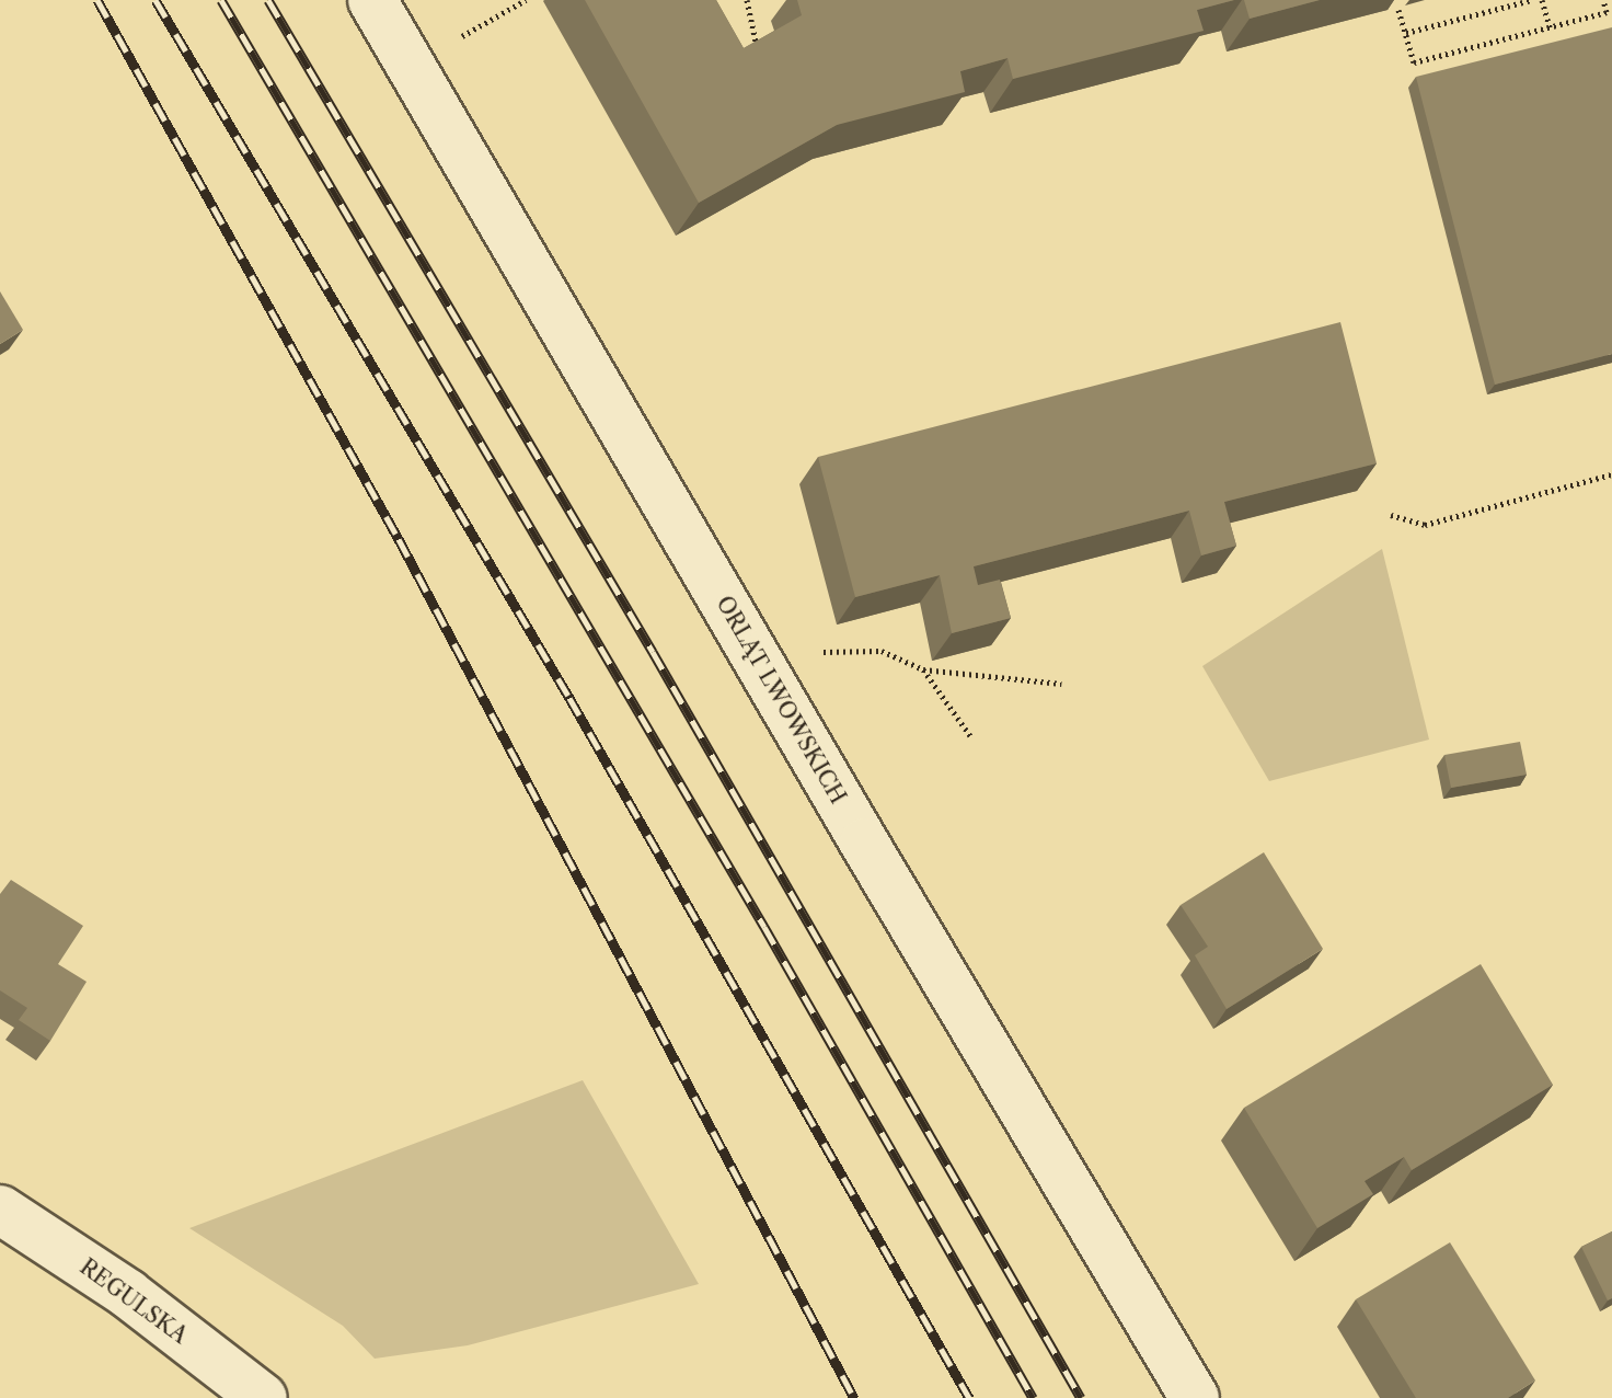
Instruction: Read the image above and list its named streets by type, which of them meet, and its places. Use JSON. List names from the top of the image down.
{
  "streets": {
    "street": ["ORLĄT LWOWSKICH", "REGULSKA"]
  }
}
